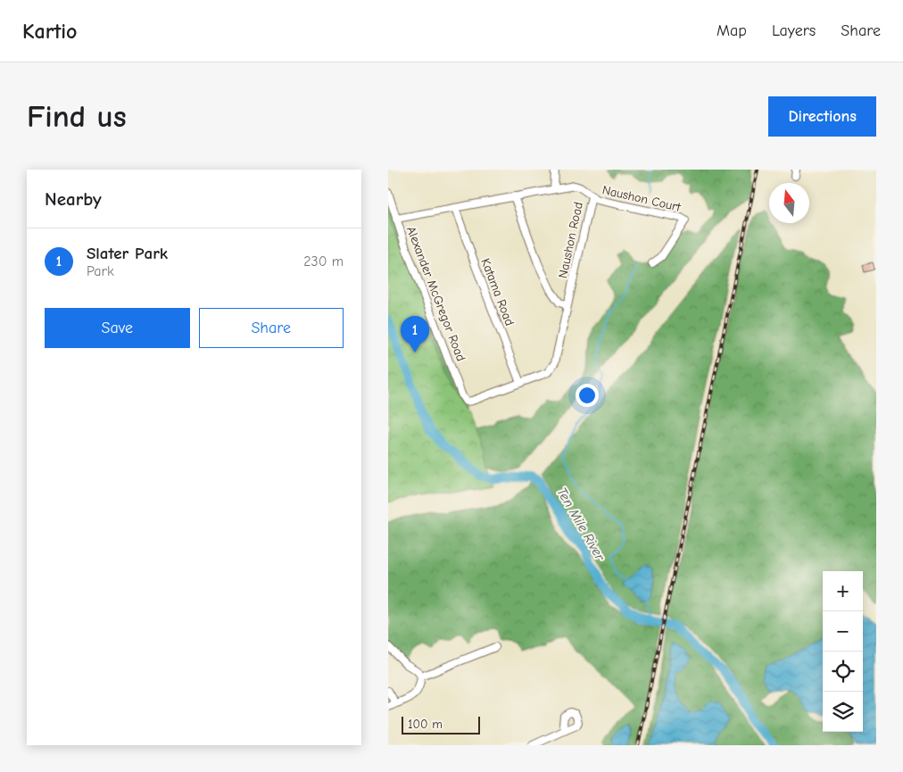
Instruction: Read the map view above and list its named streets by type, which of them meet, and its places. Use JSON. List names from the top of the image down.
{
  "streets": {
    "street": [
      "Naushon Court",
      "Naushon Road",
      "Katama Road",
      "Alexander McGregor Road"
    ]
  },
  "crossings": [
    ["Naushon Court", "Naushon Road"],
    ["Naushon Road", "Katama Road"],
    ["Naushon Road", "Alexander McGregor Road"]
  ],
  "water": ["Ten Mile River"],
  "scale_bar": "100 m",
  "north": "top",
  "page": {
    "header": "Kartio",
    "nav": ["Map", "Layers", "Share"],
    "buttons": [
      "Directions",
      ["Save", "Share"]
    ],
    "title": "Find us",
    "heading": "Nearby",
    "list": [
      {
        "mark": "1",
        "name": "Slater Park",
        "note": "Park",
        "value": "230 m"
      }
    ],
    "pins": "1",
    "map_buttons": ["+", "−"],
    "scale": "100 m"
  }
}
